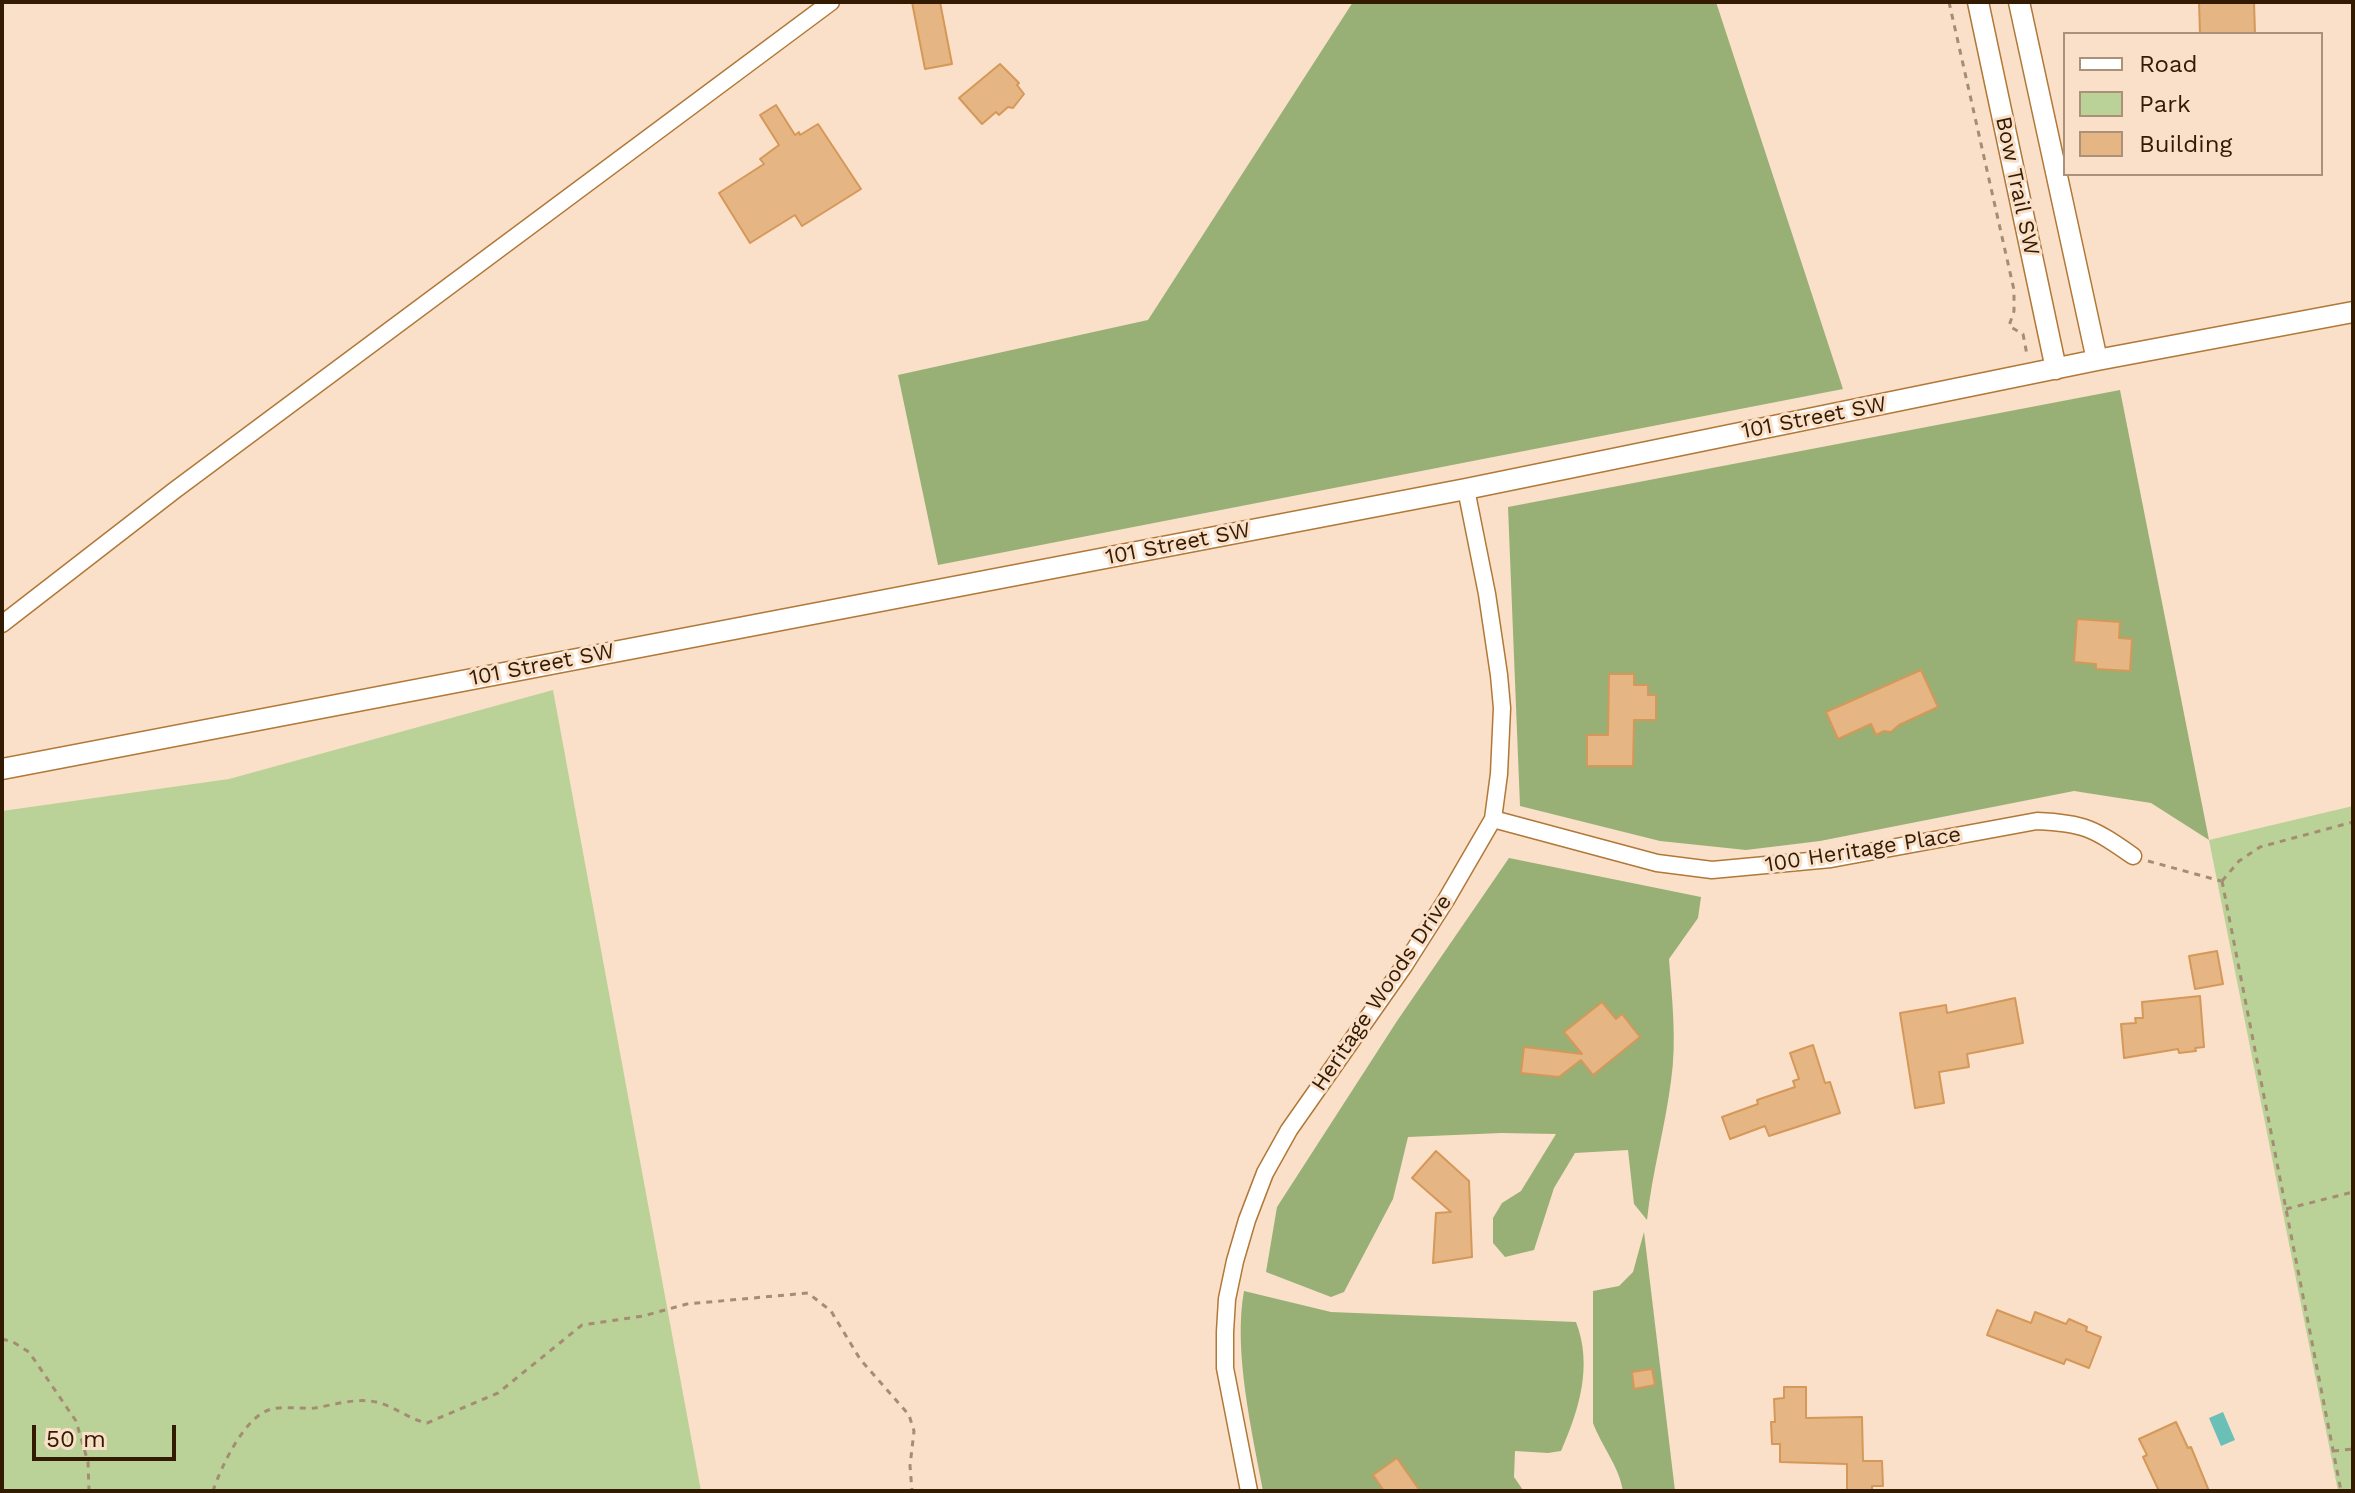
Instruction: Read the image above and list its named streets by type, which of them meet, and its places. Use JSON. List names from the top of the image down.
{
  "streets": {
    "street": [
      "Bow Trail SW",
      "101 Street SW",
      "100 Heritage Place",
      "Heritage Woods Drive"
    ]
  },
  "crossings": [
    ["Bow Trail SW", "101 Street SW"],
    ["101 Street SW", "Heritage Woods Drive"],
    ["100 Heritage Place", "Heritage Woods Drive"]
  ],
  "legend": ["Road", "Park", "Building"],
  "scale_bar": "50 m"
}
